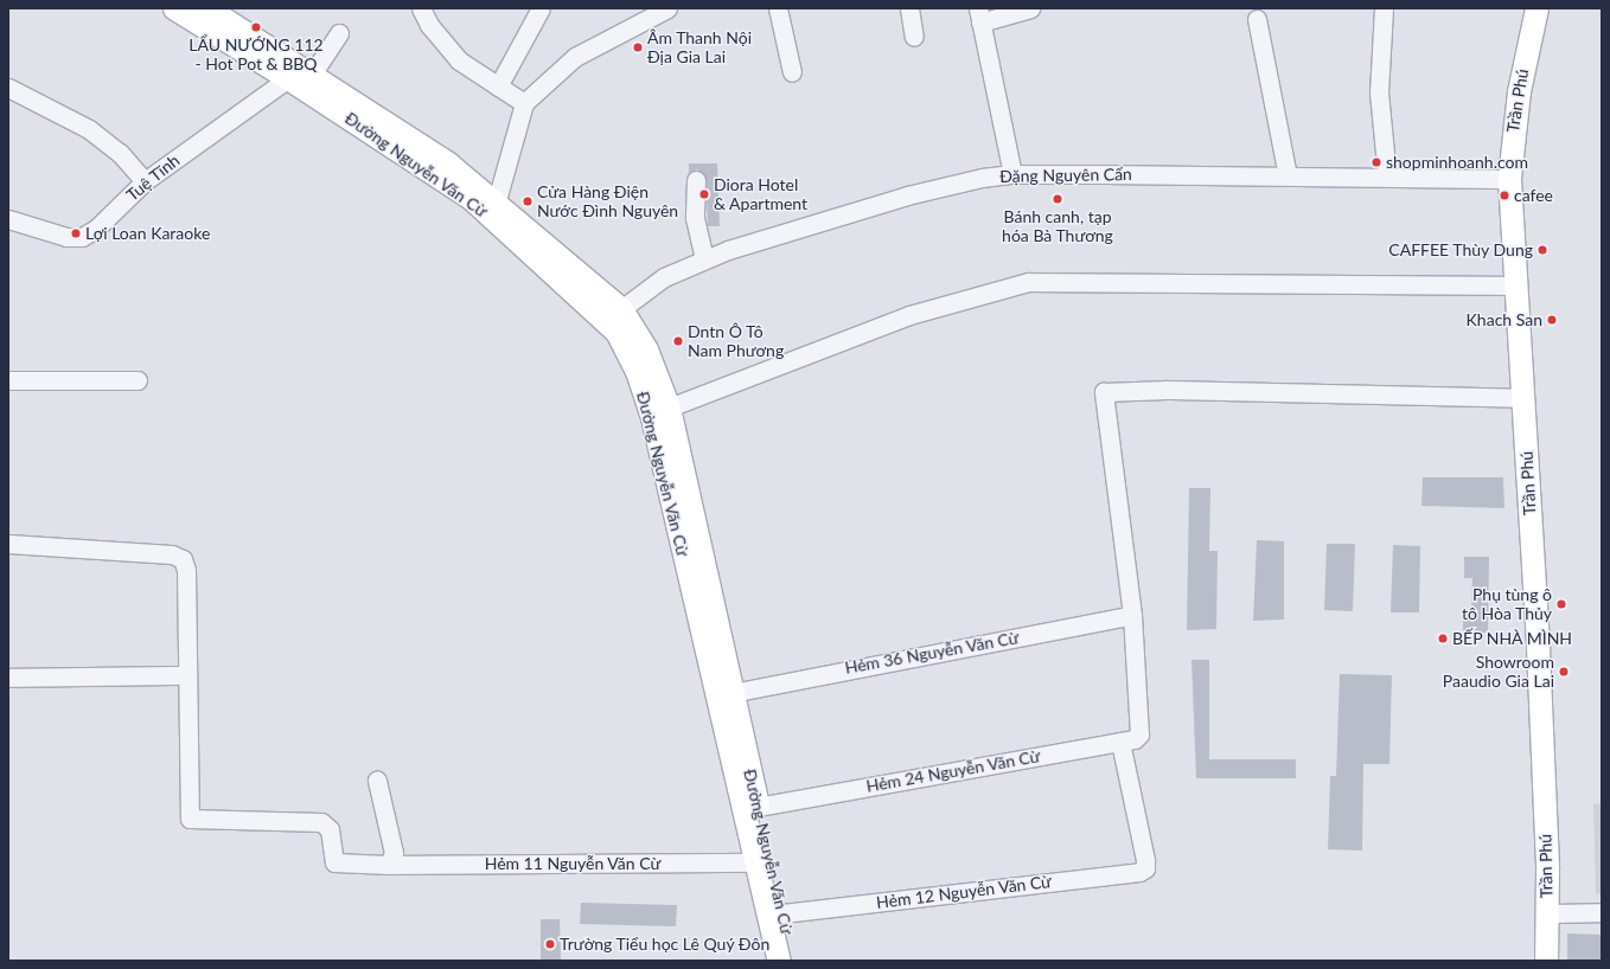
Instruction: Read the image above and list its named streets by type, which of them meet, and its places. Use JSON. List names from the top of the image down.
{
  "streets": {
    "main road": ["Trần Phú", "Đường Nguyễn Văn Cừ"],
    "street": [
      "Đặng Nguyên Cẩn",
      "Tuệ Tĩnh",
      "Hẻm 36 Nguyễn Văn Cừ",
      "Hẻm 24 Nguyễn Văn Cừ",
      "Hẻm 11 Nguyễn Văn Cừ",
      "Hẻm 12 Nguyễn Văn Cừ"
    ]
  },
  "crossings": [
    ["Trần Phú", "Đặng Nguyên Cẩn"],
    ["Đường Nguyễn Văn Cừ", "Đặng Nguyên Cẩn"],
    ["Đường Nguyễn Văn Cừ", "Tuệ Tĩnh"],
    ["Đường Nguyễn Văn Cừ", "Hẻm 36 Nguyễn Văn Cừ"],
    ["Đường Nguyễn Văn Cừ", "Hẻm 24 Nguyễn Văn Cừ"],
    ["Đường Nguyễn Văn Cừ", "Hẻm 11 Nguyễn Văn Cừ"],
    ["Đường Nguyễn Văn Cừ", "Hẻm 12 Nguyễn Văn Cừ"],
    ["Hẻm 36 Nguyễn Văn Cừ", "Hẻm 24 Nguyễn Văn Cừ"],
    ["Hẻm 24 Nguyễn Văn Cừ", "Hẻm 12 Nguyễn Văn Cừ"]
  ],
  "places": [
    "LẨU NƯỚNG 112 - Hot Pot & BBQ",
    "Âm Thanh Nội Địa Gia Lai",
    "shopminhoanh.com",
    "Diora Hotel & Apartment",
    "cafee",
    "Bánh canh, tạp hóa Bà Thương",
    "Cửa Hàng Điện Nước Đình Nguyên",
    "Lợi Loan Karaoke",
    "CAFFEE Thùy Dung",
    "Khach San",
    "Dntn Ô Tô Nam Phương",
    "Phụ tùng ô tô Hòa Thủy",
    "BẾP NHÀ MÌNH",
    "Showroom Paaudio Gia Lai",
    "Trường Tiểu học Lê Quý Đôn"
  ]
}
